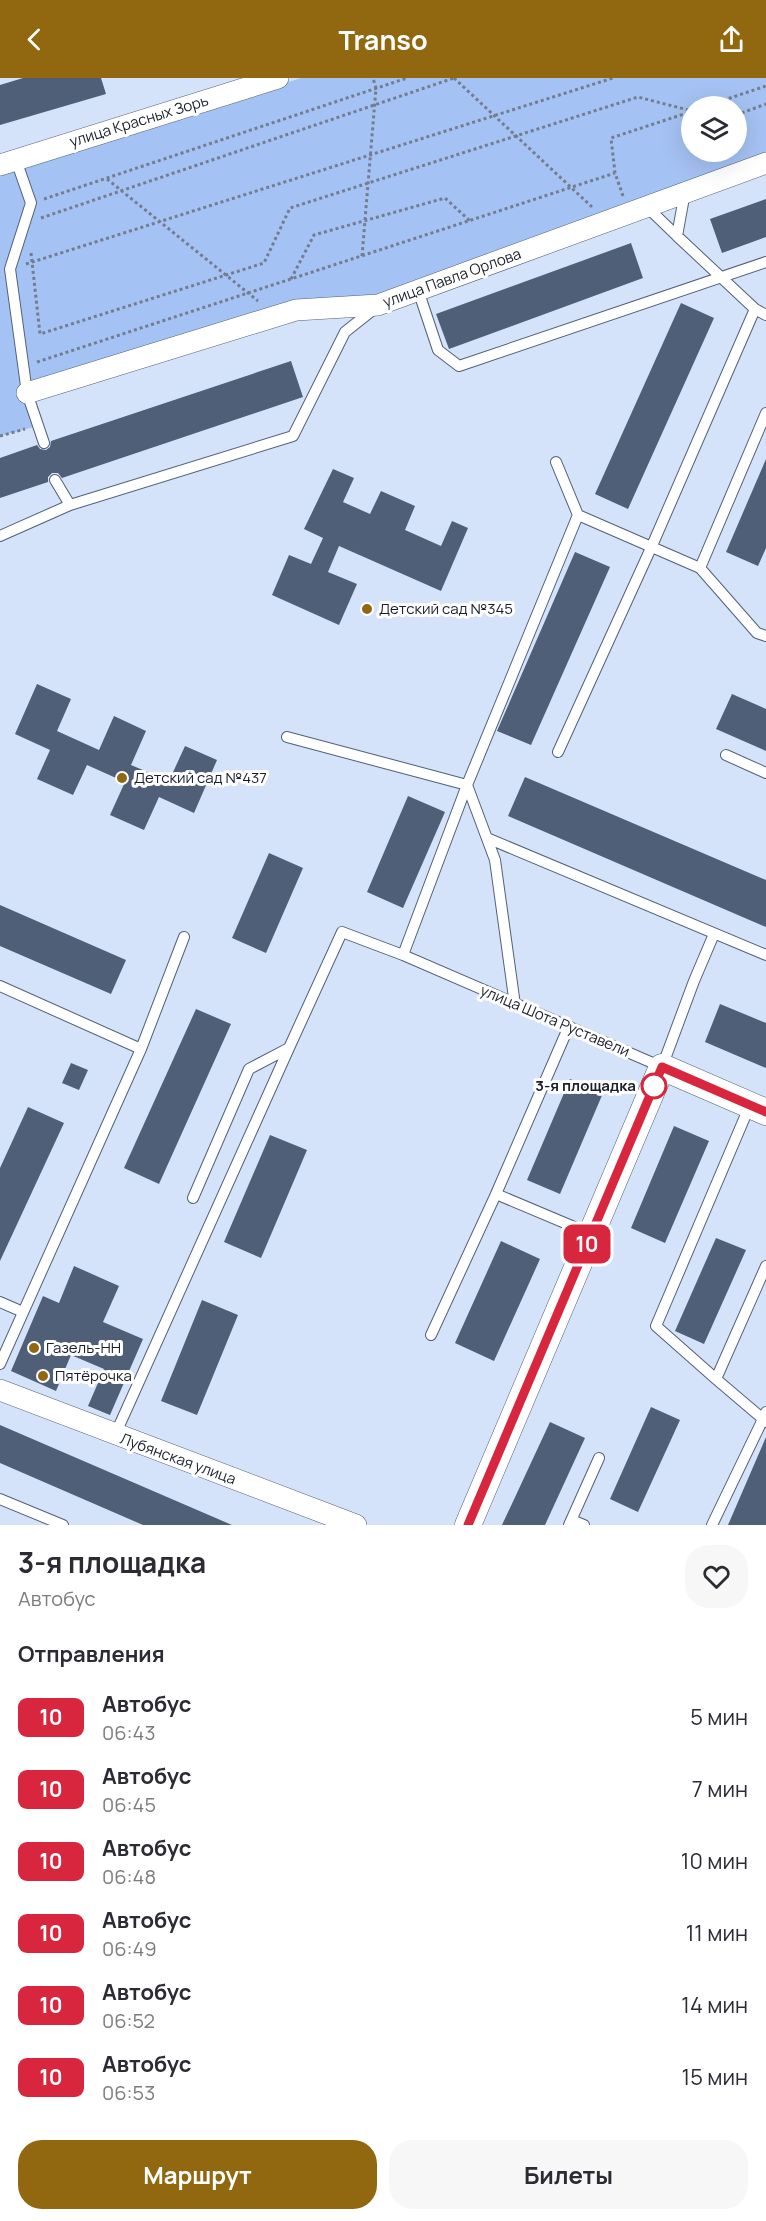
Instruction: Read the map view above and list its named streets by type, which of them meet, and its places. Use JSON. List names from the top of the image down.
{
  "streets": {
    "street": [
      "улица Красных Зорь",
      "улица Павла Орлова",
      "улица Шота Руставели",
      "Лубянская улица"
    ]
  },
  "places": [
    "Детский сад №345",
    "Детский сад №437",
    "3-я площадка",
    "Газель-НН",
    "Пятёрочка"
  ],
  "lines": ["bus line 10"],
  "page": {
    "header": "Transo",
    "on_map": "10",
    "heading": [
      ["3-я площадка", "Автобус"],
      "Отправления"
    ],
    "list": [
      {
        "mark": "10",
        "name": "Автобус",
        "note": "06:43",
        "value": "5 мин"
      },
      {
        "mark": "10",
        "name": "Автобус",
        "note": "06:45",
        "value": "7 мин"
      },
      {
        "mark": "10",
        "name": "Автобус",
        "note": "06:48",
        "value": "10 мин"
      },
      {
        "mark": "10",
        "name": "Автобус",
        "note": "06:49",
        "value": "11 мин"
      },
      {
        "mark": "10",
        "name": "Автобус",
        "note": "06:52",
        "value": "14 мин"
      },
      {
        "mark": "10",
        "name": "Автобус",
        "note": "06:53",
        "value": "15 мин"
      }
    ],
    "buttons": ["Маршрут", "Билеты"]
  }
}
